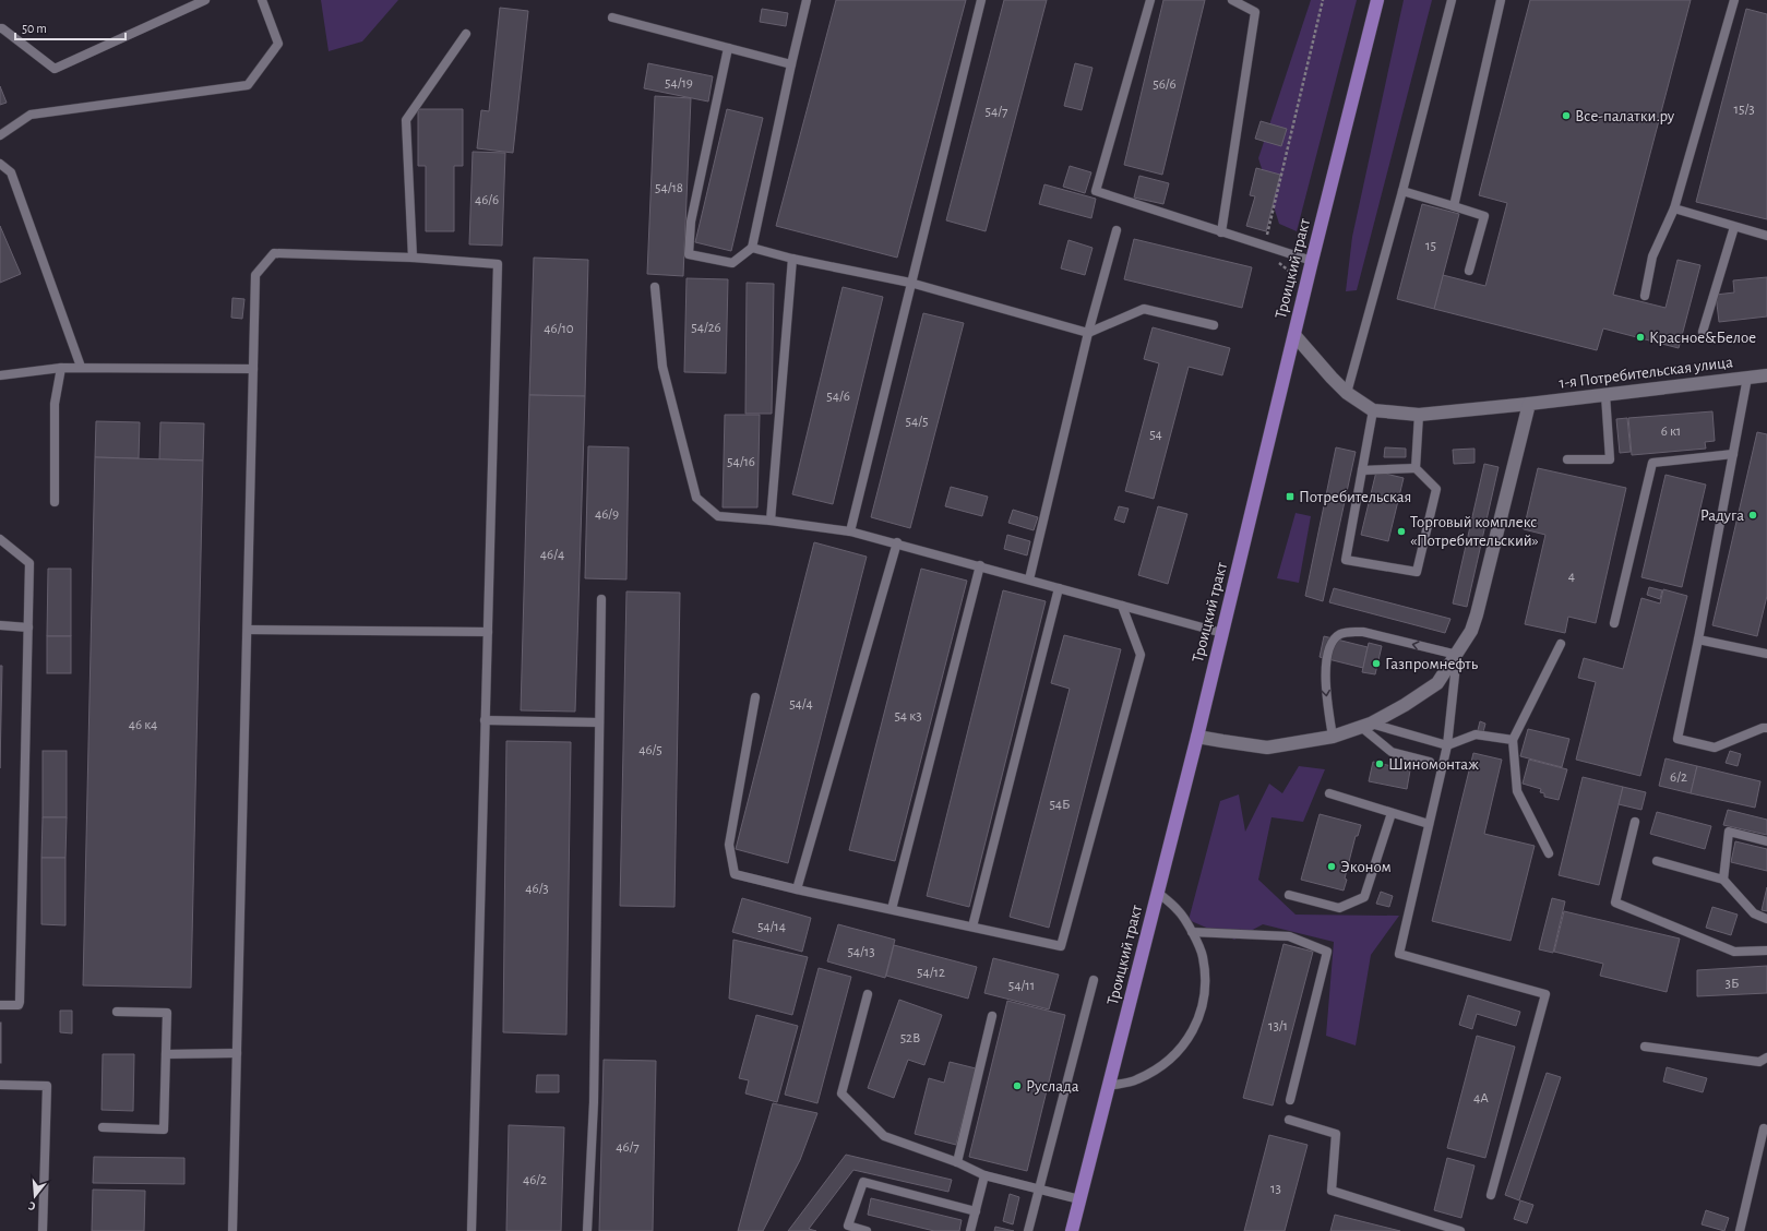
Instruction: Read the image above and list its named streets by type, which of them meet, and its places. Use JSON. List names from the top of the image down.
{
  "streets": {
    "main road": ["Троицкий тракт"],
    "street": ["1-я Потребительская улица"]
  },
  "crossings": [
    ["Троицкий тракт", "1-я Потребительская улица"]
  ],
  "places": {
    "other": [
      "Все-палатки.ру",
      "Красное&Белое",
      "Радуга",
      "Торговый комплекс «Потребительский»",
      "Газпромнефть",
      "Шиномонтаж",
      "Эконом",
      "Руслада"
    ],
    "transit": ["Потребительская"]
  },
  "house_numbers": [
    "54/19",
    "56/6",
    "15/3",
    "54/7",
    "54/18",
    "46/6",
    "15",
    "54/26",
    "46/10",
    "54/6",
    "54/5",
    "6 к1",
    "54",
    "54/16",
    "46/9",
    "46/4",
    "4",
    "54/4",
    "54 к3",
    "46 к4",
    "46/5",
    "6/2",
    "54Б",
    "46/3",
    "54/14",
    "54/13",
    "54/12",
    "3Б",
    "54/11",
    "13/1",
    "52В",
    "4А",
    "46/7",
    "46/2",
    "13"
  ],
  "scale_bar": "50 m",
  "north": "bottom"
}
